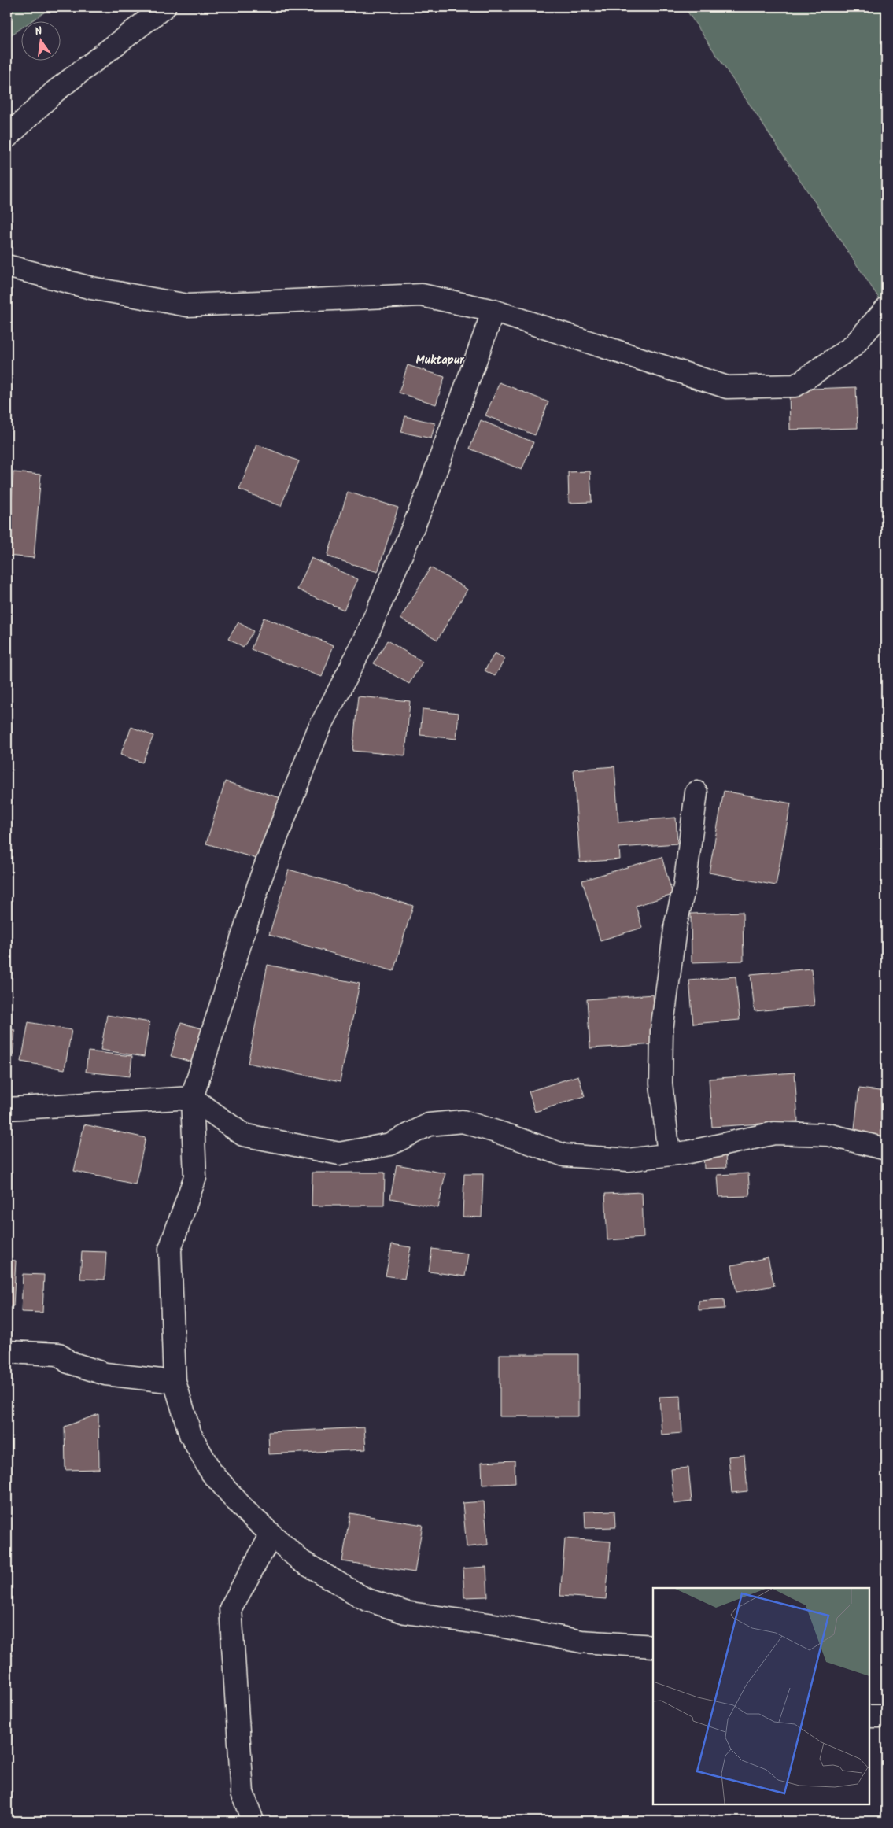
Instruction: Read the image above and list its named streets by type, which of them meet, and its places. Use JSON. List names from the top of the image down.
{
  "districts": ["Muktapur"],
  "north": "top"
}
